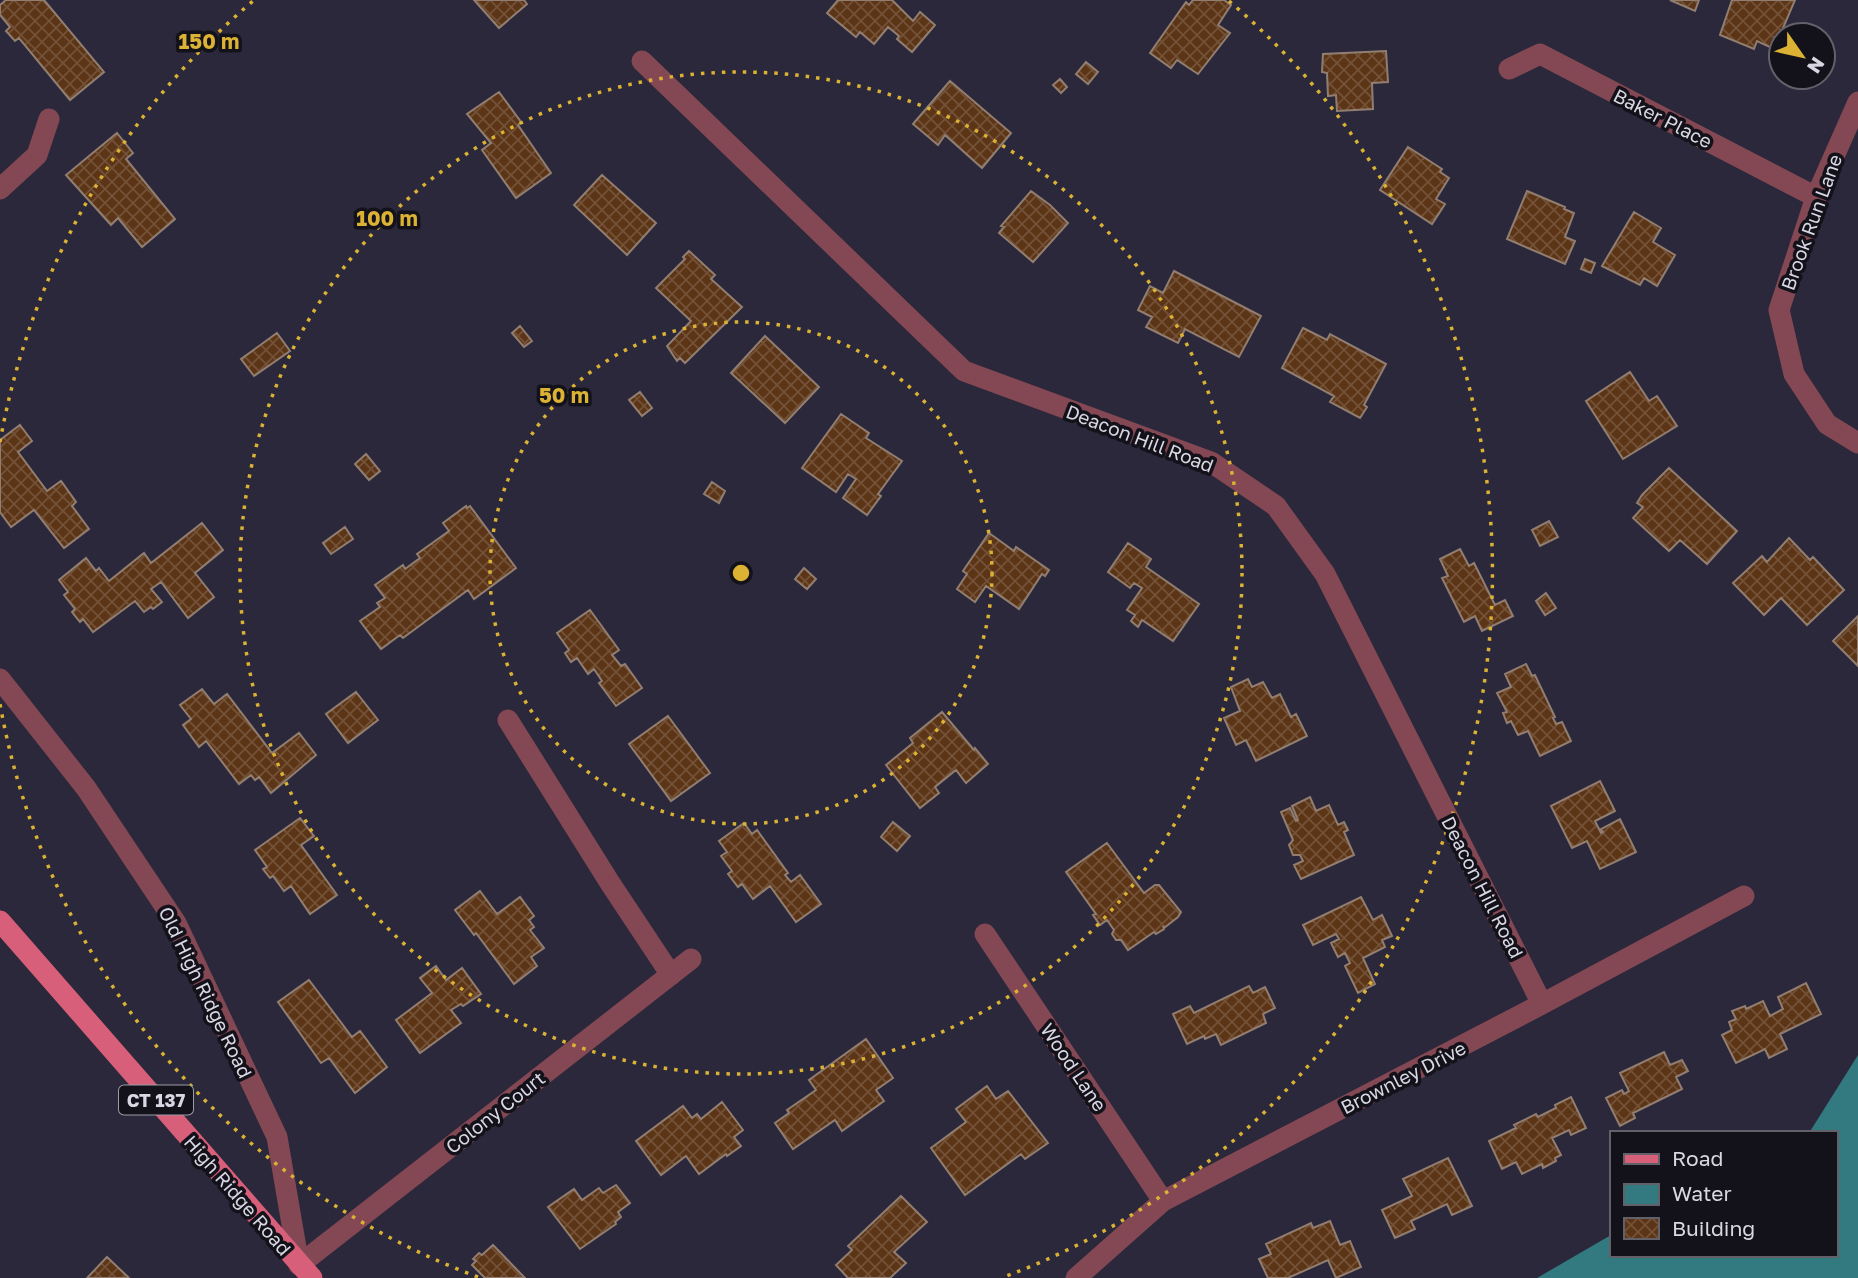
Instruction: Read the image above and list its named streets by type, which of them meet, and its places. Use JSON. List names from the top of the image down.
{
  "streets": {
    "main road": ["CT 137", "High Ridge Road"],
    "street": [
      "Baker Place",
      "Brook Run Lane",
      "Deacon Hill Road",
      "Old High Ridge Road",
      "Wood Lane",
      "Brownley Drive",
      "Colony Court"
    ]
  },
  "crossings": [
    ["Baker Place", "Brook Run Lane"],
    ["Deacon Hill Road", "Brownley Drive"],
    ["Old High Ridge Road", "Colony Court"],
    ["Old High Ridge Road", "High Ridge Road"],
    ["Wood Lane", "Brownley Drive"],
    ["Colony Court", "High Ridge Road"]
  ],
  "legend": ["Road", "Water", "Building"],
  "north": "bottom right",
  "rings": ["150 m", "100 m", "50 m"]
}
